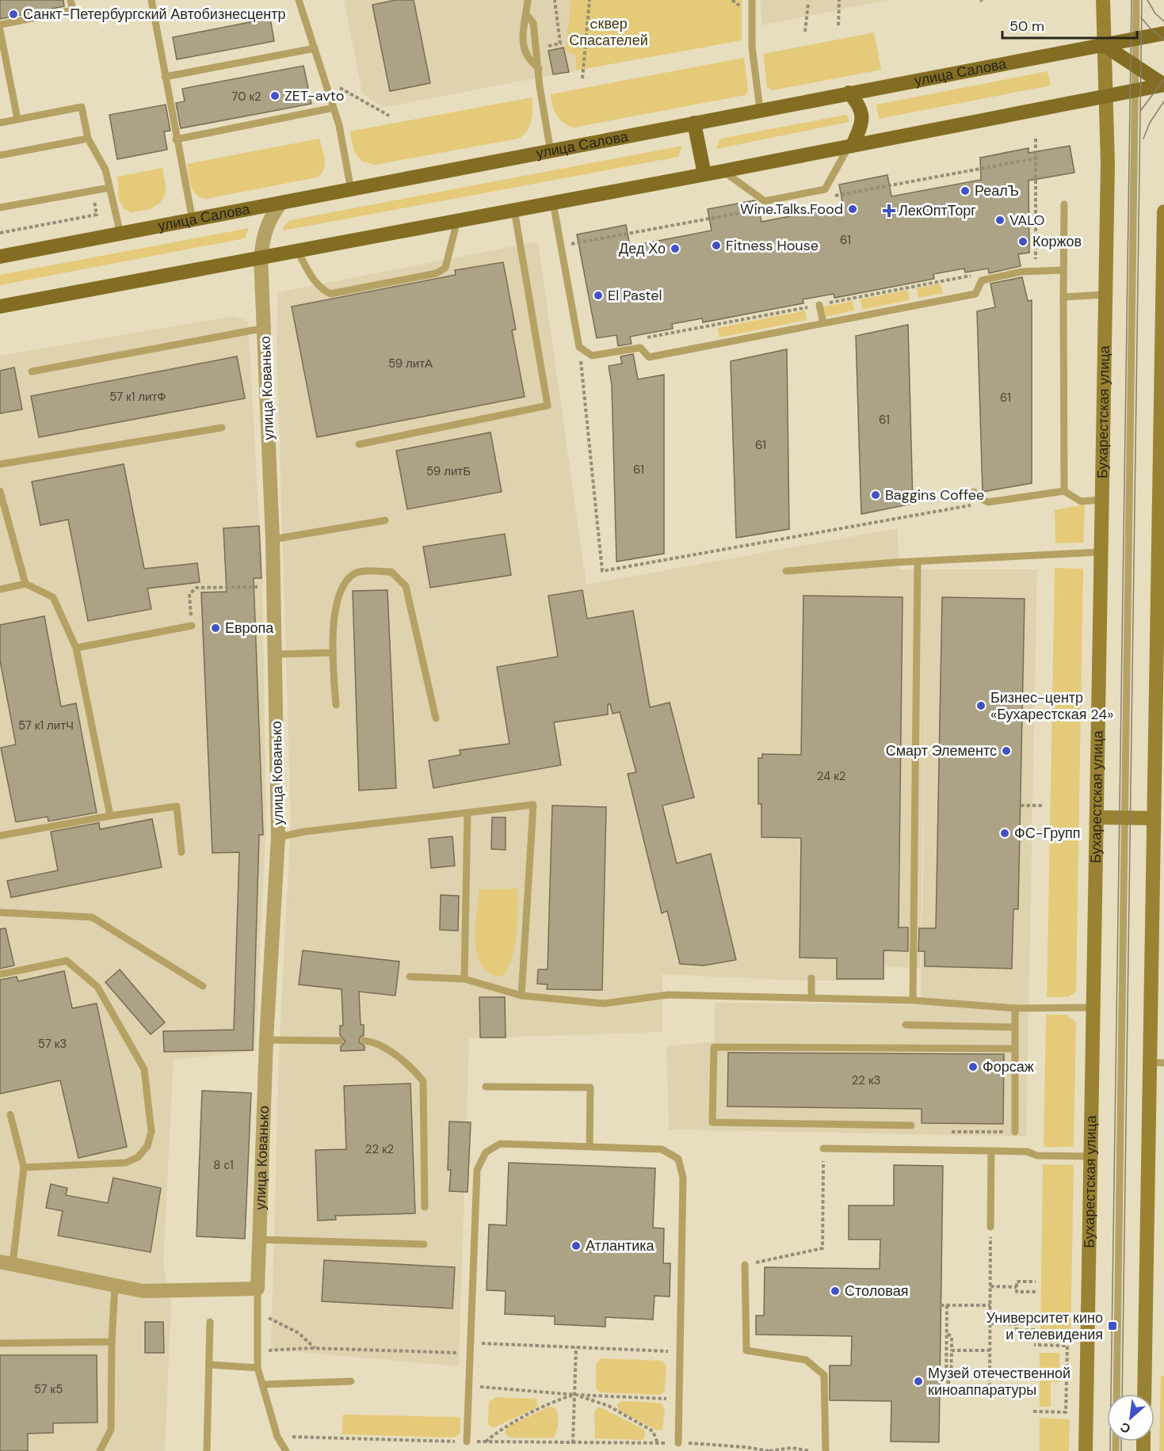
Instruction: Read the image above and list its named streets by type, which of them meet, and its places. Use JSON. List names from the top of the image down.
{
  "streets": {
    "main road": ["улица Салова", "Бухарестская улица"],
    "street": ["улица Кованько"]
  },
  "crossings": [
    ["улица Салова", "улица Кованько"],
    ["улица Салова", "Бухарестская улица"]
  ],
  "parks": ["cквер Спасателей"],
  "places": {
    "other": [
      "Санкт-Петербургский Автобизнесцентр",
      "ZET-avto",
      "РеалЪ",
      "Wine.Talks.Food",
      "VALO",
      "Коржов",
      "Fitness House",
      "Дед Хо",
      "El Pastel",
      "Baggins Coffee",
      "Европа",
      "Бизнес-центр «Бухарестская 24»",
      "Смарт Элементс",
      "ФС-Групп",
      "Форсаж",
      "Атлантика",
      "Столовая",
      "Музей отечественной киноаппаратуры"
    ],
    "health": ["ЛекОптТорг"],
    "transit": ["Университет кино и телевидения"]
  },
  "house_numbers": [
    "70 к2",
    "61",
    "59 литА",
    "57 к1 литФ",
    "61",
    "61",
    "61",
    "61",
    "59 литБ",
    "57 к1 литЧ",
    "24 к2",
    "57 к3",
    "22 к3",
    "22 к2",
    "8 с1",
    "57 к5"
  ],
  "scale_bar": "50 m",
  "north": "bottom left"
}
